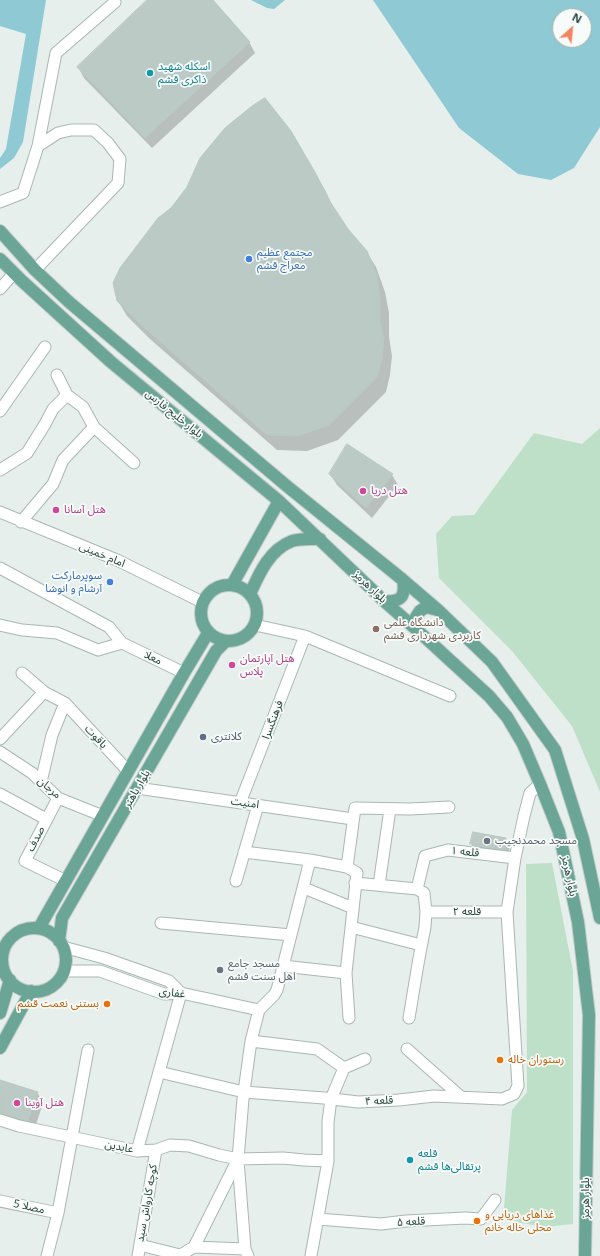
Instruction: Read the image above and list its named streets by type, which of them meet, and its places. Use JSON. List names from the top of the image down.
{
  "streets": {
    "main road": ["بلوار خلیج فارس", "بلوار هرمز", "بلوار باهنر"],
    "street": [
      "امام خمینی",
      "معلا",
      "فرهنگسرا",
      "یاقوت",
      "مرجان",
      "امنیت",
      "صدف",
      "قلعه ۱",
      "قلعه ۲",
      "غفاری",
      "قلعه ۴",
      "عابدین",
      "کوچه کارواش سید",
      "مصلا 5",
      "قلعه ۵"
    ]
  },
  "crossings": [
    ["بلوار خلیج فارس", "بلوار هرمز"],
    ["امام خمینی", "بلوار باهنر"],
    ["معلا", "بلوار باهنر"],
    ["فرهنگسرا", "امنیت"],
    ["یاقوت", "بلوار باهنر"],
    ["مرجان", "بلوار باهنر"],
    ["مرجان", "صدف"],
    ["بلوار باهنر", "امنیت"],
    ["بلوار باهنر", "صدف"],
    ["بلوار باهنر", "غفاری"],
    ["قلعه ۲", "قلعه ۴"],
    ["عابدین", "کوچه کارواش سید"]
  ],
  "places": [
    "اسکله شهید ذاکری قشم",
    "مجتمع عظیم معراج قشم",
    "هتل دریا",
    "هتل آسانا",
    "سوپرمارکت آرشام و انوشا",
    "دانشگاه علمی کاربردی شهرداری قشم",
    "هتل آپارتمان پلاس",
    "کلانتری",
    "مسجد محمدنجیب",
    "مسجد جامع اهل سنت قشم",
    "بستنی نعمت قشم",
    "رستوران خاله",
    "هتل آوینا",
    "قلعه پرتقالی‌ها قشم",
    "غذاهای دریایی و محلی خاله‌ خانم"
  ],
  "north": "top right"
}
